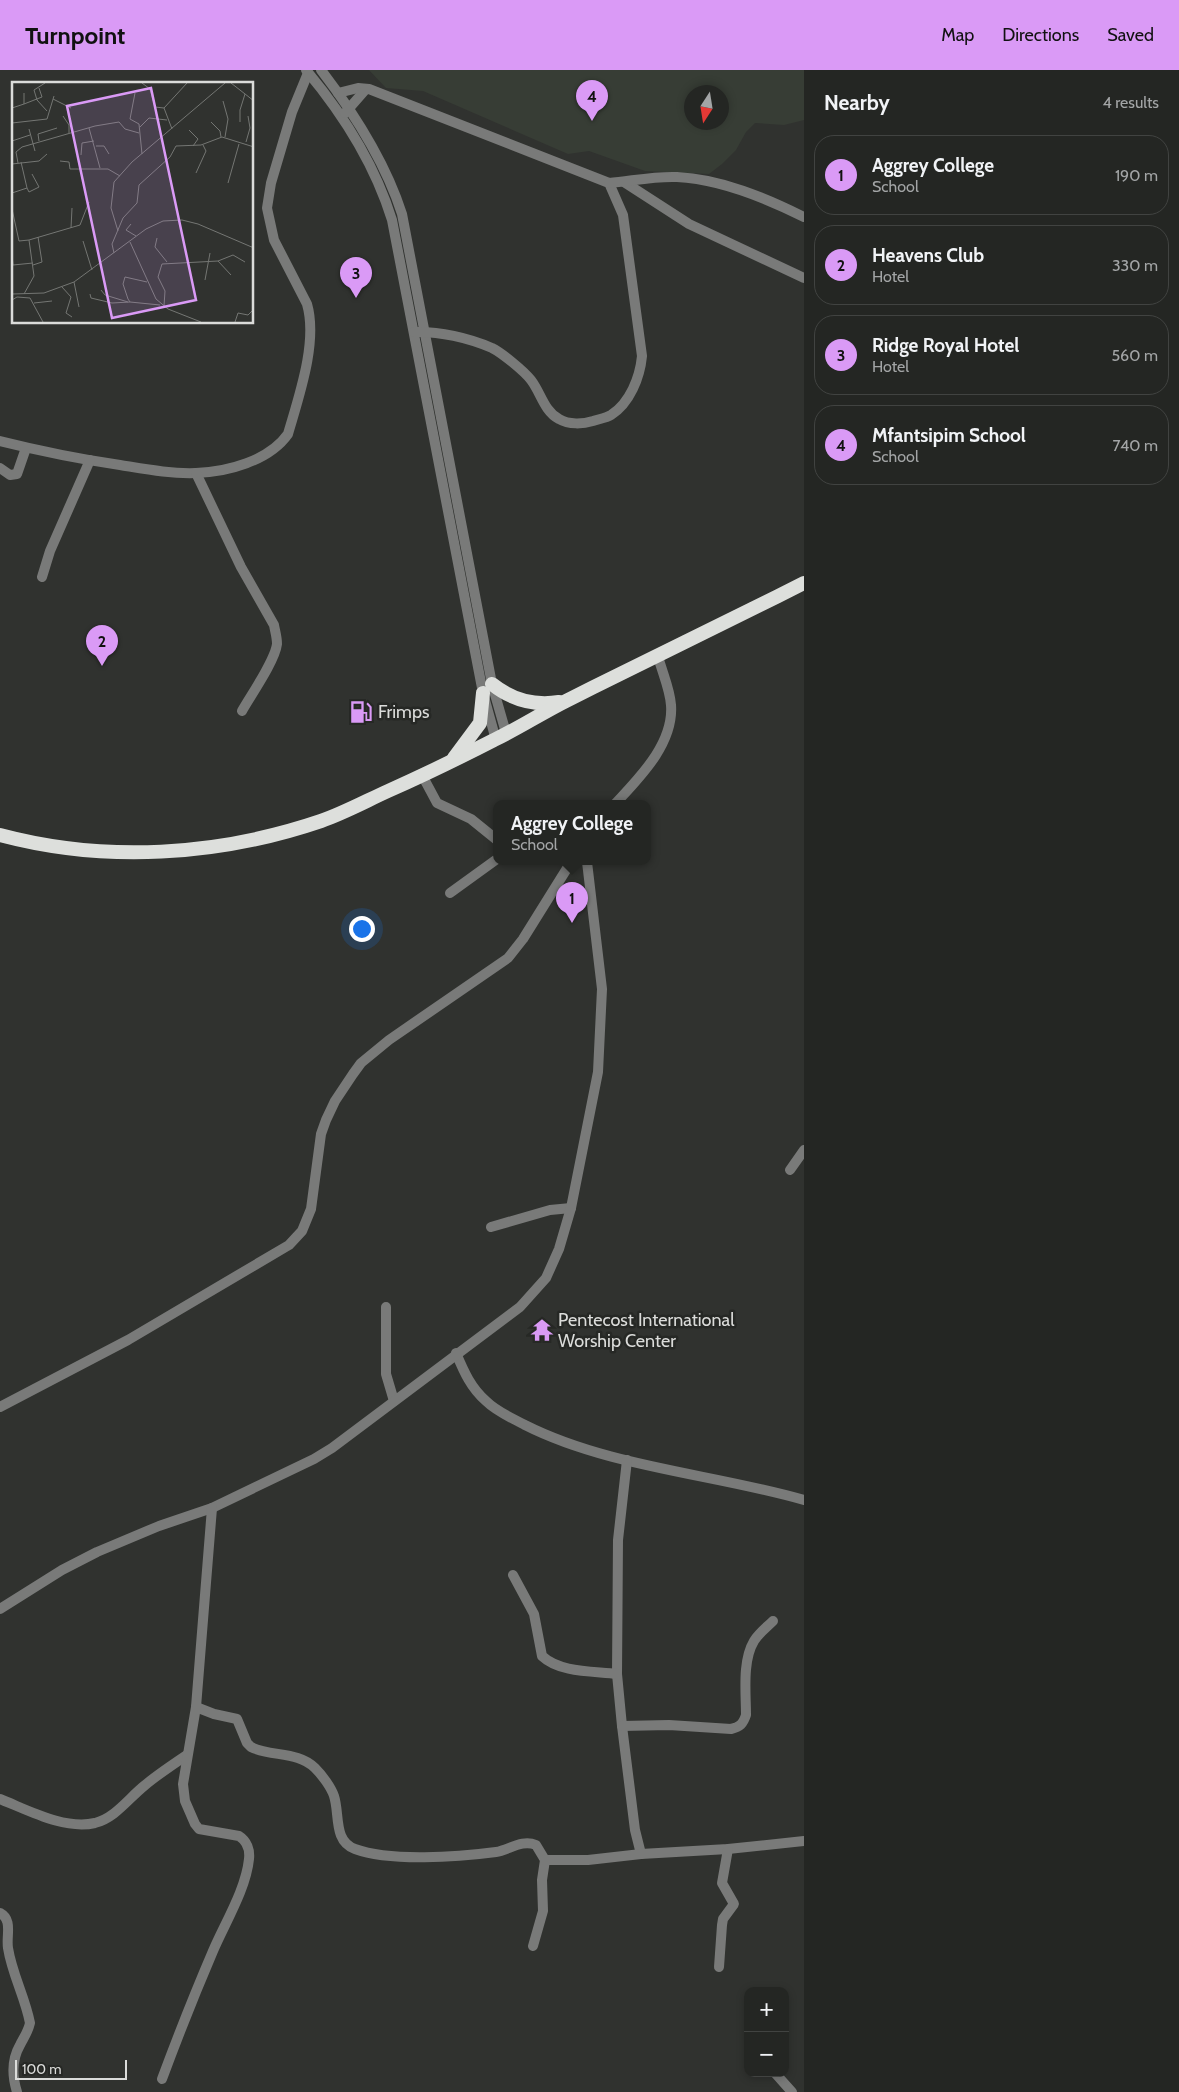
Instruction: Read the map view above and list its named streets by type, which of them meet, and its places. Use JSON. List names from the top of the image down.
{
  "places": {
    "fuel station": ["Frimps"],
    "temple": ["Pentecost International Worship Center"]
  },
  "scale_bar": "100 m",
  "north": "bottom",
  "page": {
    "header": "Turnpoint",
    "nav": ["Map", "Directions", "Saved"],
    "heading": ["Nearby", "4 results"],
    "pins": [
      "4",
      "3",
      "2",
      "1"
    ],
    "list": [
      {
        "mark": "1",
        "name": "Aggrey College",
        "note": "School",
        "value": "190 m"
      },
      {
        "mark": "2",
        "name": "Heavens Club",
        "note": "Hotel",
        "value": "330 m"
      },
      {
        "mark": "3",
        "name": "Ridge Royal Hotel",
        "note": "Hotel",
        "value": "560 m"
      },
      {
        "mark": "4",
        "name": "Mfantsipim School",
        "note": "School",
        "value": "740 m"
      }
    ],
    "popup": ["Aggrey College", "School"],
    "map_buttons": ["+", "−"],
    "scale": "100 m"
  }
}
